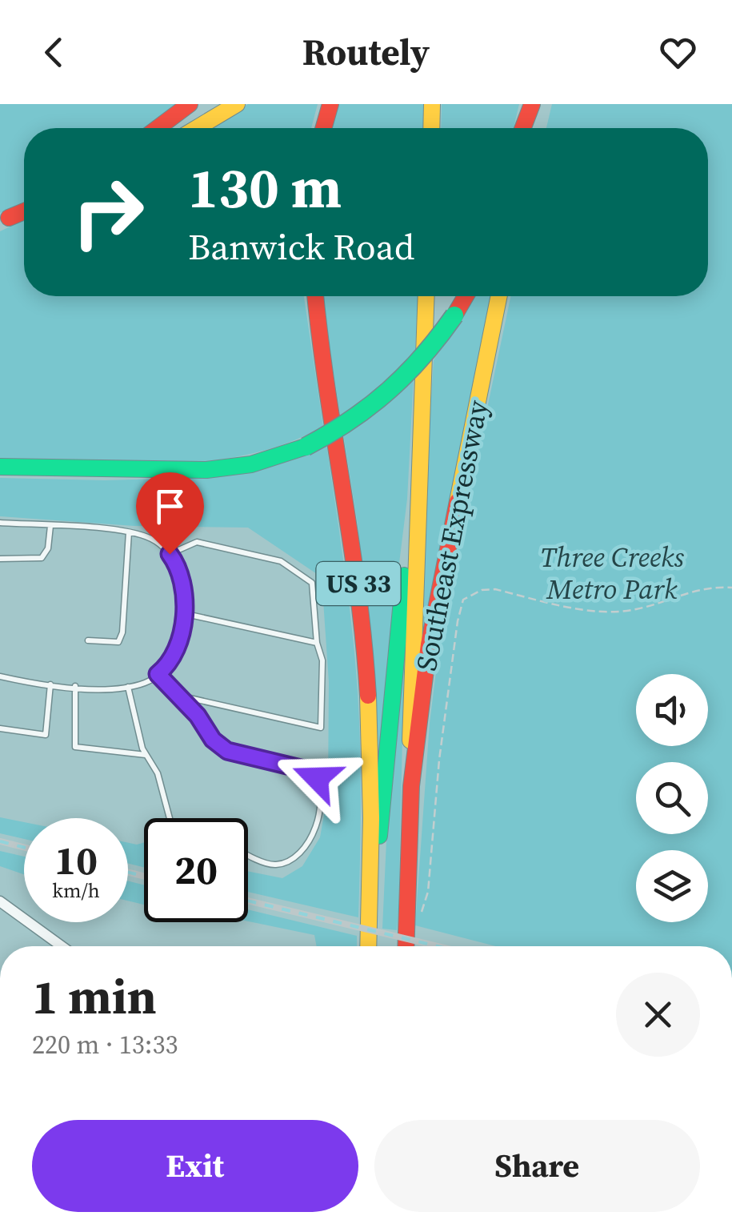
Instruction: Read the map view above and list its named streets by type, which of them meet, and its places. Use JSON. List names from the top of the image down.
{
  "streets": {
    "main road": ["Southeast Expressway", "US 33"]
  },
  "crossings": [
    ["Southeast Expressway", "US 33"]
  ],
  "parks": ["Three Creeks Metro Park"],
  "page": {
    "header": "Routely",
    "turn": ["130 m", "Banwick Road"],
    "speed": "10 km/h",
    "limit": "20",
    "heading": ["1 min", "220 m · 13:33"],
    "buttons": ["Exit", "Share"]
  }
}
